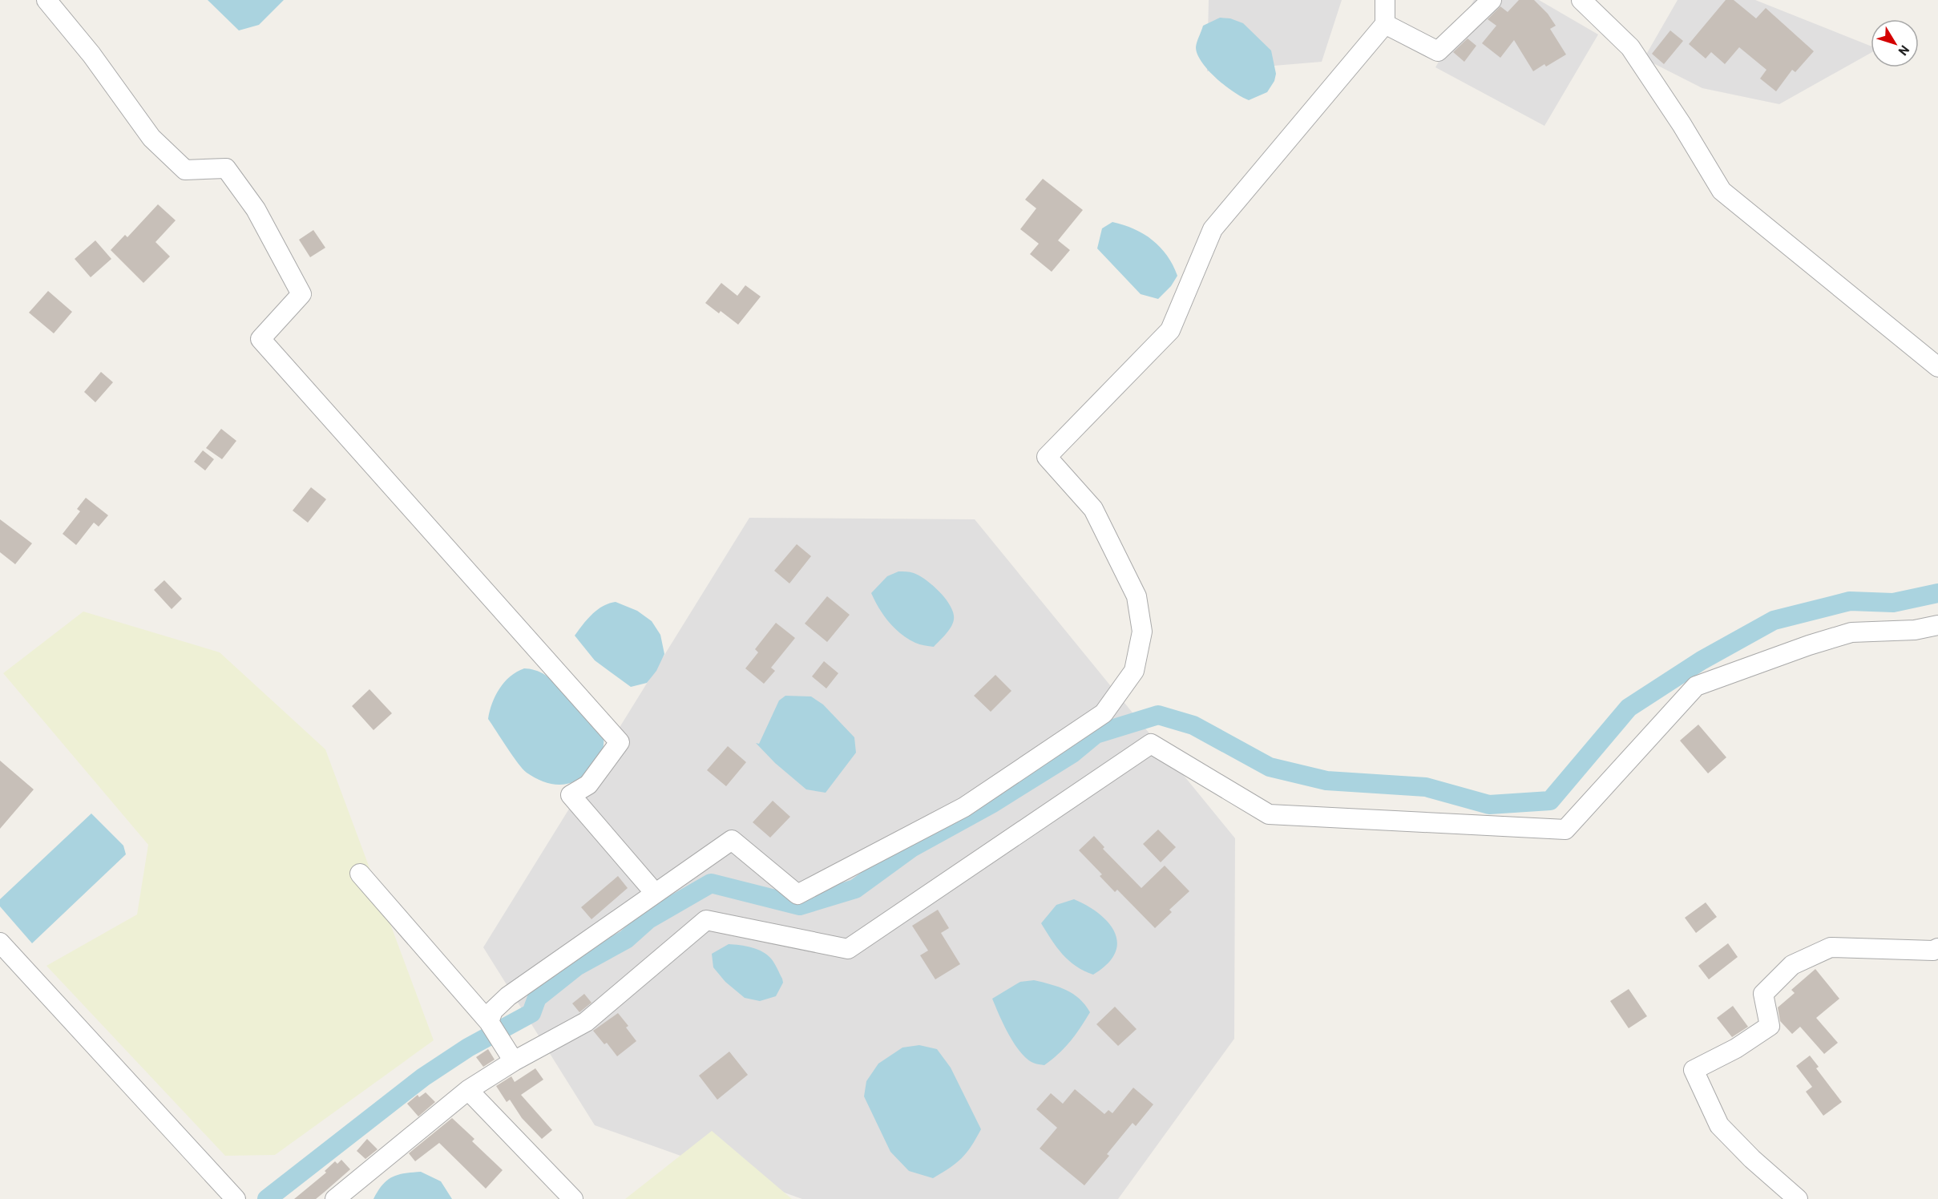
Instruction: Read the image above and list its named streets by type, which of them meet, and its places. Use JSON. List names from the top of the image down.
{
  "north": "bottom right"
}
